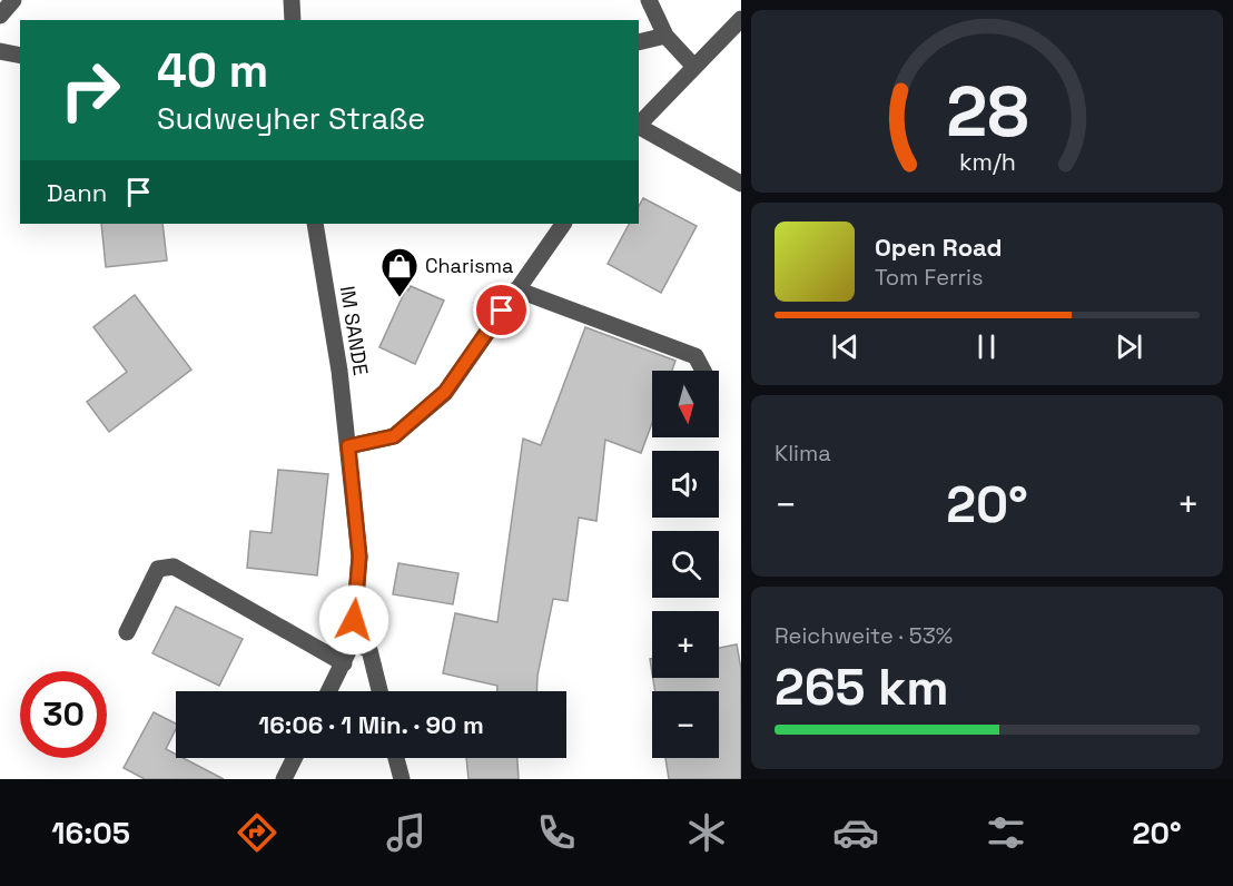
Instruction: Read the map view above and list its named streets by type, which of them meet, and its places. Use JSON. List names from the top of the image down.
{
  "streets": {
    "street": ["IM SANDE"]
  },
  "places": {
    "shop": ["Charisma"]
  },
  "north": "bottom",
  "page": {
    "turn": ["40 m", "Sudweyher Straße"],
    "then": "Dann",
    "song": ["Open Road", "Tom Ferris"],
    "map_buttons": ["+", "−"],
    "tile": [
      "Klima",
      ["Reichweite · 53%", "265 km"]
    ],
    "heat": ["−", "20°", "+"],
    "limit": "30",
    "trip": "16:06 · 1 Min. · 90 m",
    "tabs": ["16:05", "20°"],
    "gauge": ["28", "km/h"]
  }
}
